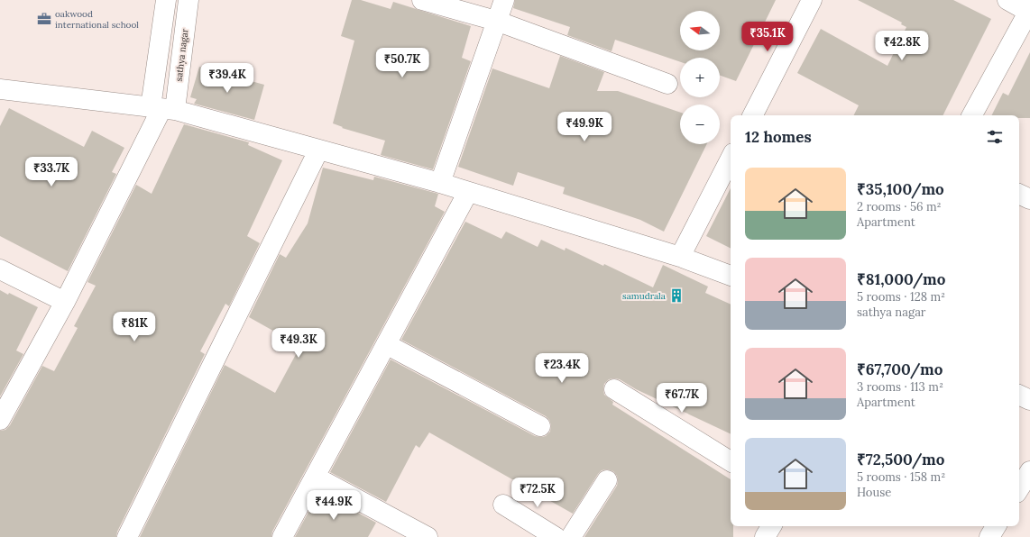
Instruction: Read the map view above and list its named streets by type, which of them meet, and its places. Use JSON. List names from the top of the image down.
{
  "streets": {
    "street": ["sathya nagar"]
  },
  "places": {
    "office": ["oakwood international school"],
    "building": ["samudrala"]
  },
  "north": "left",
  "page": {
    "map_buttons": ["+", "−"],
    "price": [
      "₹35.1K",
      "₹42.8K",
      "₹50.7K",
      "₹39.4K",
      "₹49.9K",
      "₹33.7K",
      "₹81K",
      "₹49.3K",
      "₹23.4K",
      "₹67.7K",
      "₹72.5K",
      "₹44.9K"
    ],
    "heading": "12 homes",
    "list": [
      {
        "name": "₹35,100/mo",
        "note": "2 rooms · 56 m² · Apartment"
      },
      {
        "name": "₹81,000/mo",
        "note": "5 rooms · 128 m² · sathya nagar"
      },
      {
        "name": "₹67,700/mo",
        "note": "3 rooms · 113 m² · Apartment"
      },
      {
        "name": "₹72,500/mo",
        "note": "5 rooms · 158 m² · House"
      }
    ]
  }
}
